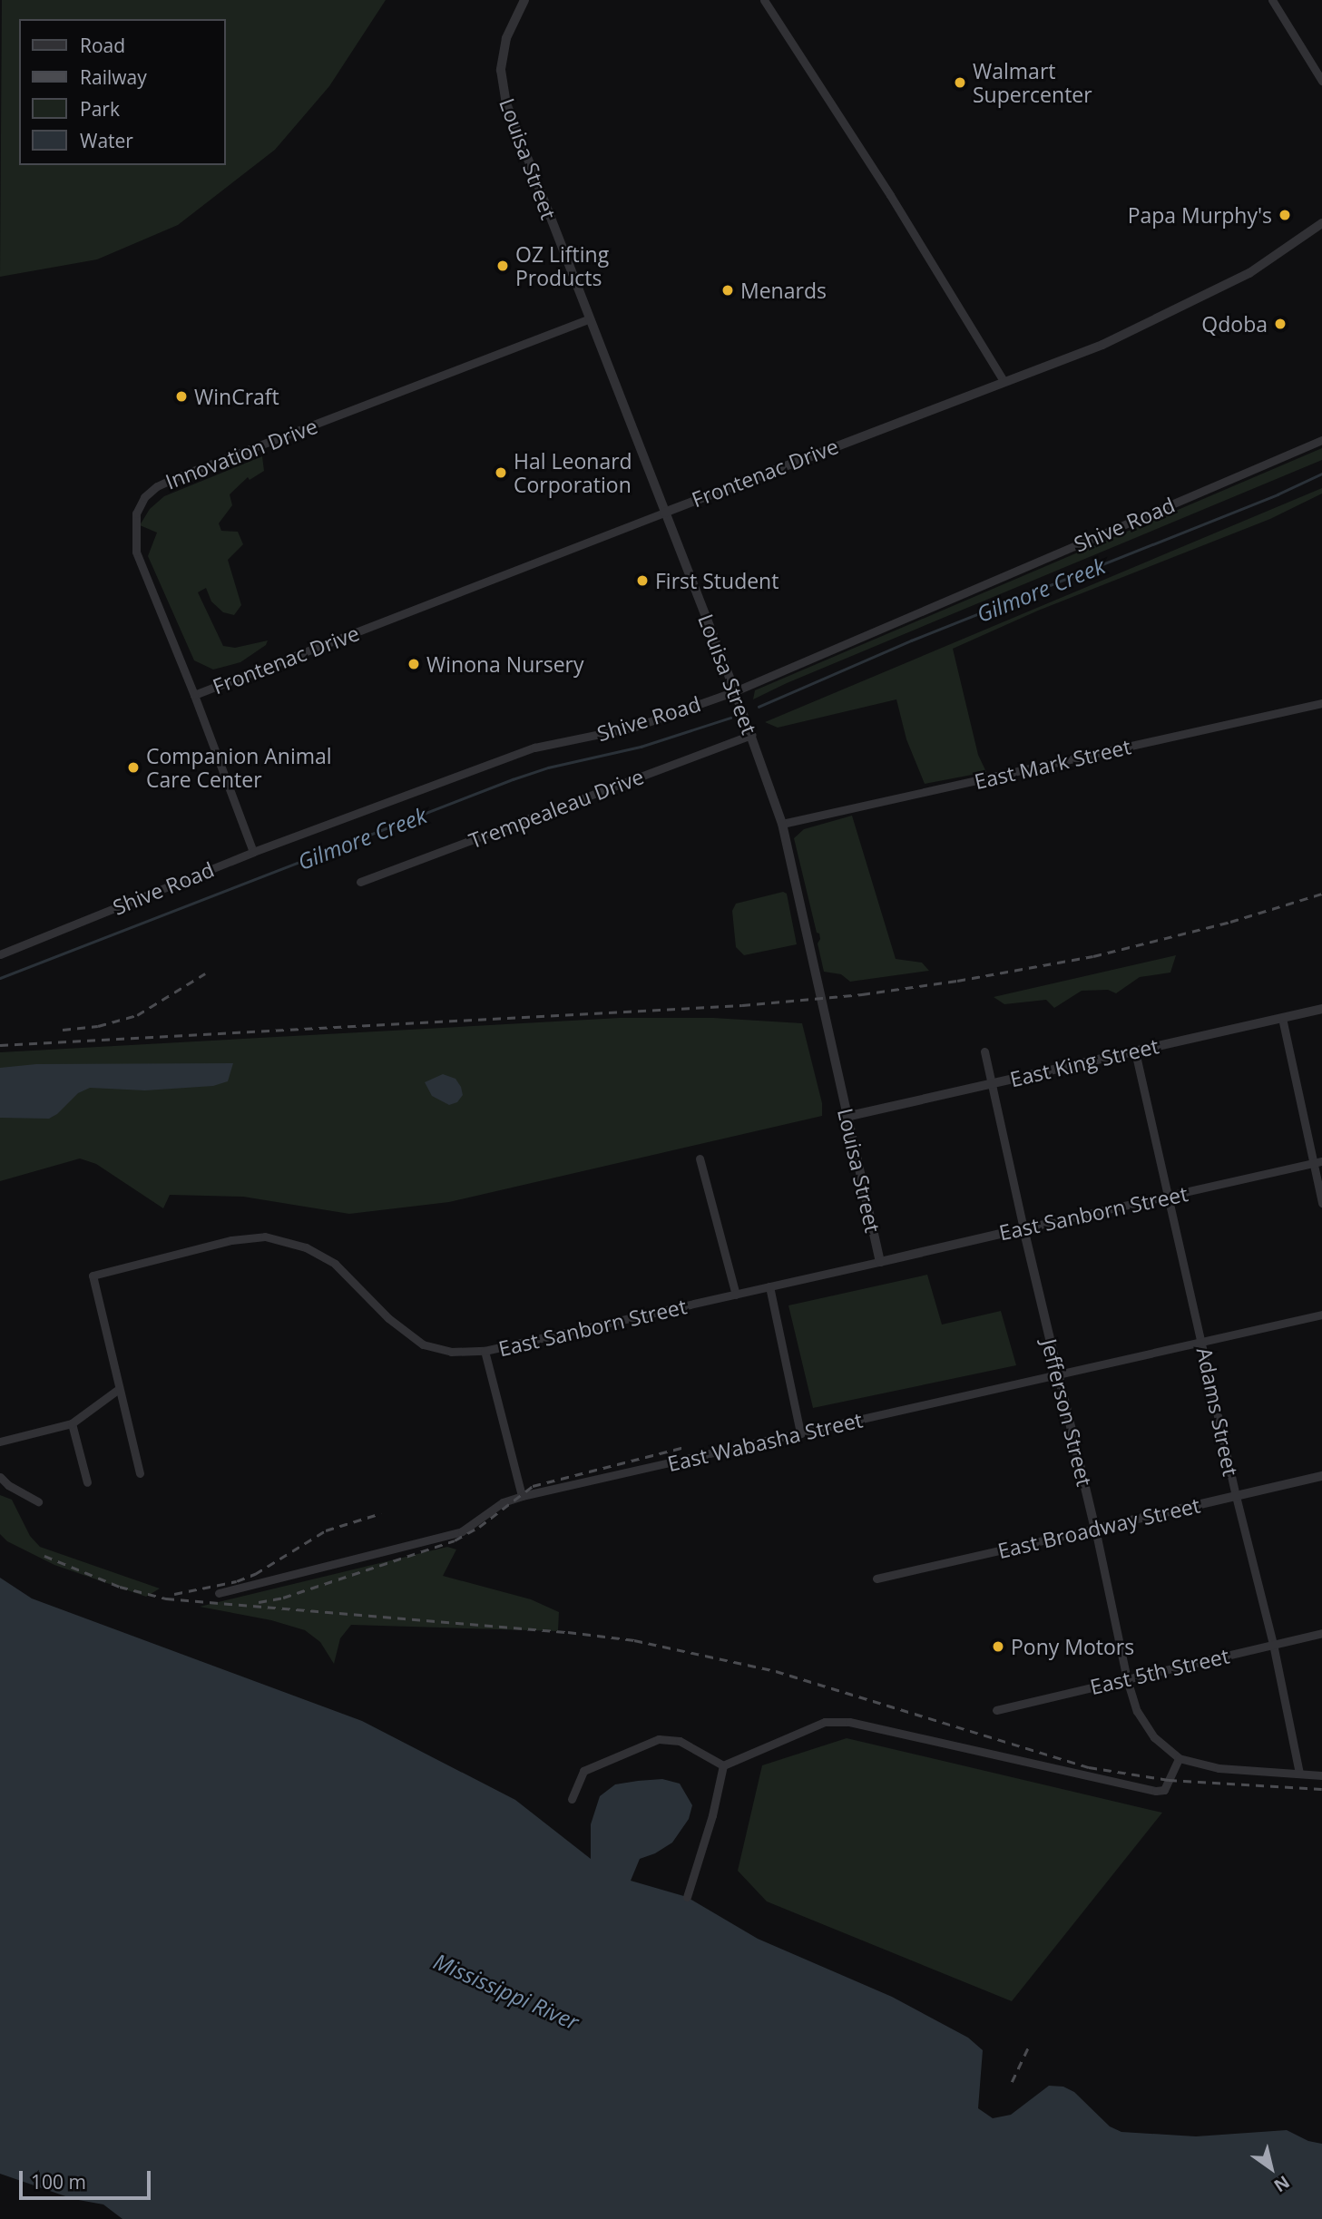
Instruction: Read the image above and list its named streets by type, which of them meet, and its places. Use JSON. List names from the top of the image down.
{
  "streets": {
    "street": [
      "Louisa Street",
      "Innovation Drive",
      "Frontenac Drive",
      "Shive Road",
      "East Mark Street",
      "Trempealeau Drive",
      "East King Street",
      "East Sanborn Street",
      "Adams Street",
      "Jefferson Street",
      "East Wabasha Street",
      "East Broadway Street",
      "East 5th Street"
    ]
  },
  "crossings": [
    ["Louisa Street", "Innovation Drive"],
    ["Louisa Street", "Frontenac Drive"],
    ["Louisa Street", "Shive Road"],
    ["Louisa Street", "East Mark Street"],
    ["Louisa Street", "Trempealeau Drive"],
    ["Louisa Street", "East King Street"],
    ["Louisa Street", "East Sanborn Street"],
    ["Innovation Drive", "Frontenac Drive"],
    ["Innovation Drive", "Shive Road"],
    ["East King Street", "Adams Street"],
    ["East King Street", "Jefferson Street"],
    ["East Sanborn Street", "Adams Street"],
    ["East Sanborn Street", "Jefferson Street"],
    ["Adams Street", "East Wabasha Street"],
    ["Adams Street", "East Broadway Street"],
    ["Adams Street", "East 5th Street"],
    ["Jefferson Street", "East Wabasha Street"],
    ["Jefferson Street", "East Broadway Street"],
    ["Jefferson Street", "East 5th Street"]
  ],
  "water": ["Gilmore Creek", "Mississippi River"],
  "places": [
    "Walmart Supercenter",
    "Papa Murphy's",
    "OZ Lifting Products",
    "Menards",
    "Qdoba",
    "WinCraft",
    "Hal Leonard Corporation",
    "First Student",
    "Winona Nursery",
    "Companion Animal Care Center",
    "Pony Motors"
  ],
  "legend": [
    "Road",
    "Railway",
    "Park",
    "Water"
  ],
  "scale_bar": "100 m",
  "north": "bottom right"
}
